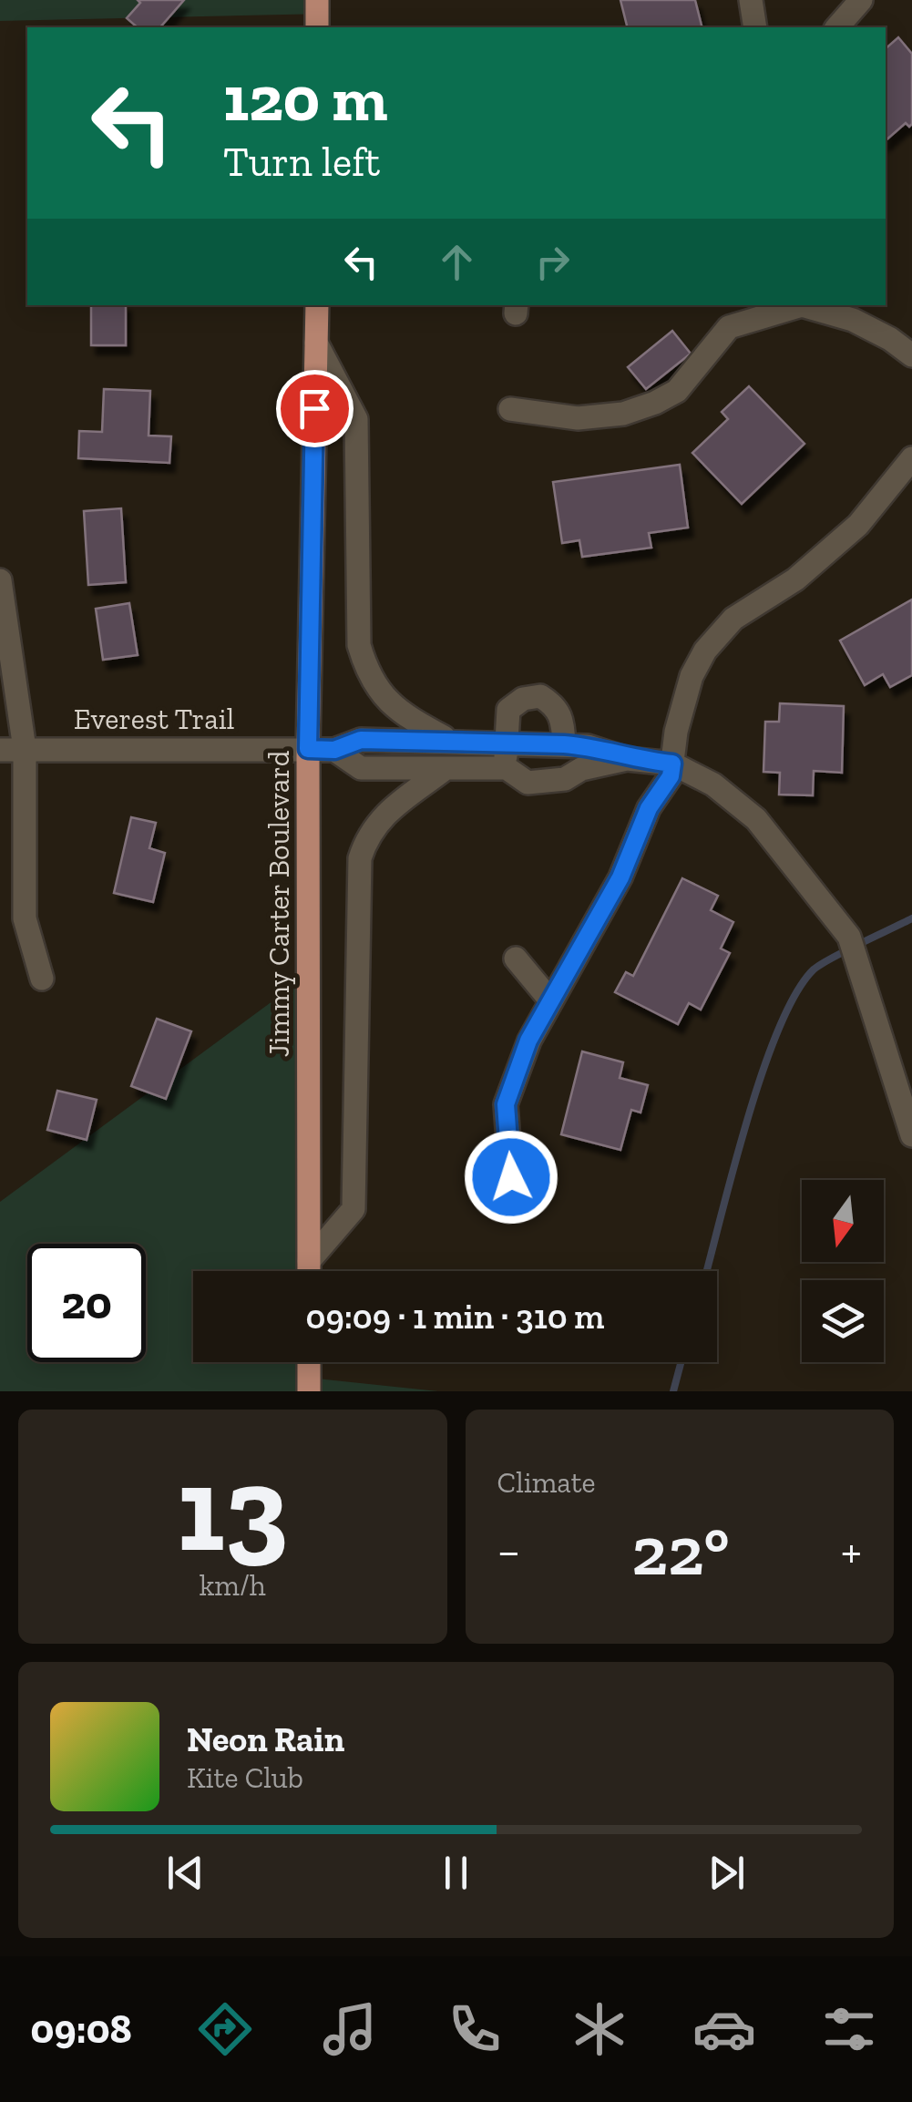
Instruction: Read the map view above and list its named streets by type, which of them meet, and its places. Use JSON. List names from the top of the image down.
{
  "streets": {
    "main road": ["Jimmy Carter Boulevard"],
    "street": ["Everest Trail"]
  },
  "crossings": [
    ["Everest Trail", "Jimmy Carter Boulevard"]
  ],
  "north": "bottom",
  "page": {
    "turn": ["120 m", "Turn left"],
    "limit": "20",
    "trip": "09:09 · 1 min · 310 m",
    "tile": [
      ["13", "km/h"],
      "Climate"
    ],
    "heat": ["−", "22°", "+"],
    "song": ["Neon Rain", "Kite Club"],
    "tabs": "09:08"
  }
}
